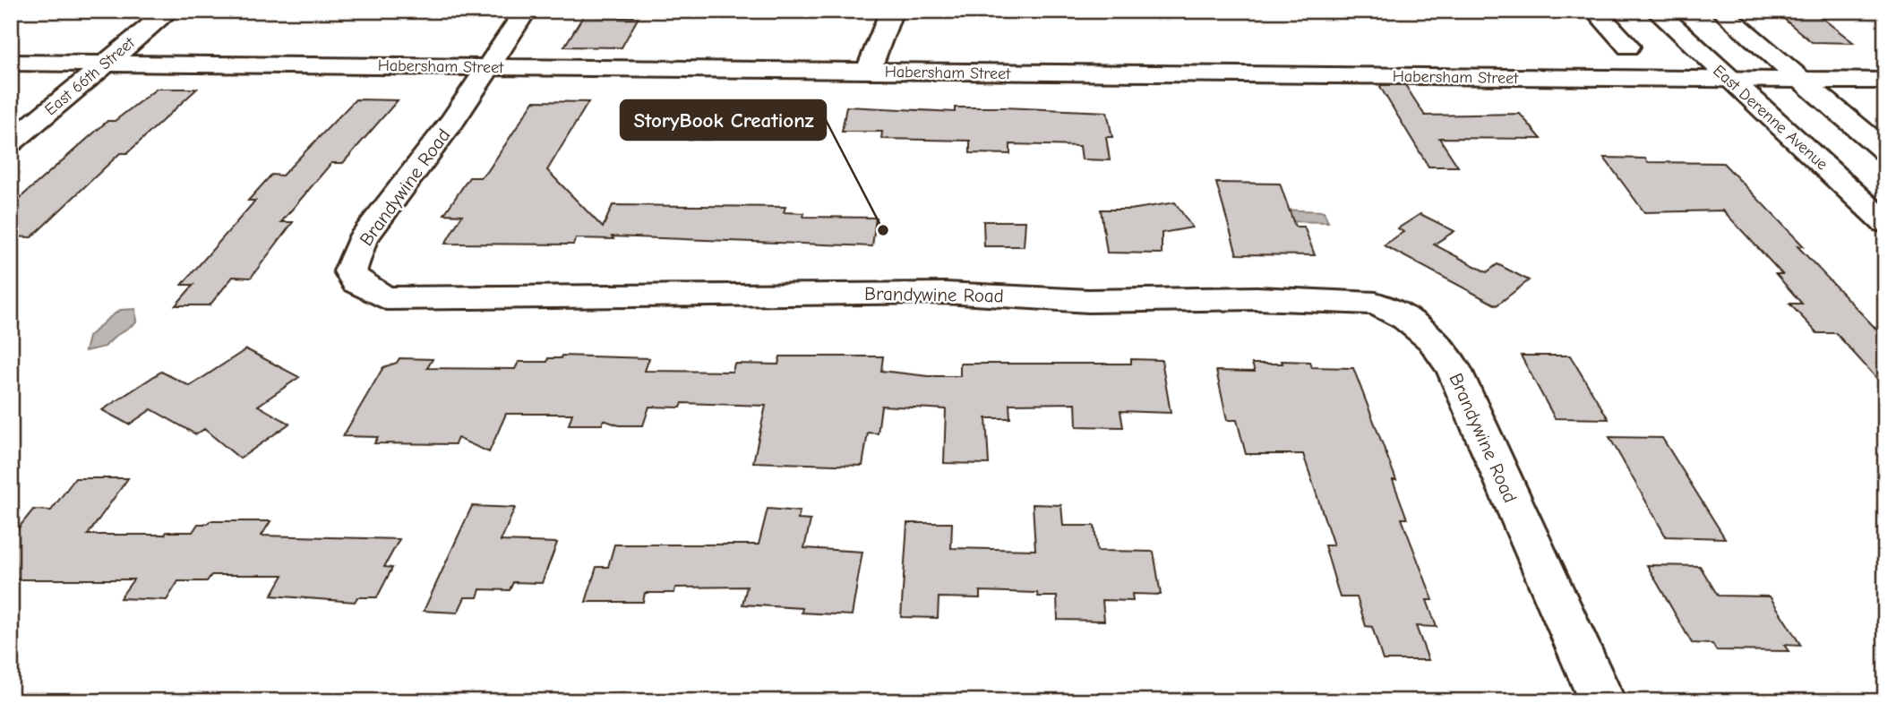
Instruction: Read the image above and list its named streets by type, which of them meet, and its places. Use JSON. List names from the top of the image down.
{
  "streets": {
    "main road": [
      "Habersham Street",
      "East 66th Street",
      "East Derenne Avenue",
      "Brandywine Road"
    ]
  },
  "crossings": [
    ["Habersham Street", "East 66th Street"],
    ["Habersham Street", "East Derenne Avenue"],
    ["Habersham Street", "Brandywine Road"]
  ],
  "places": ["StoryBook Creationz"]
}
